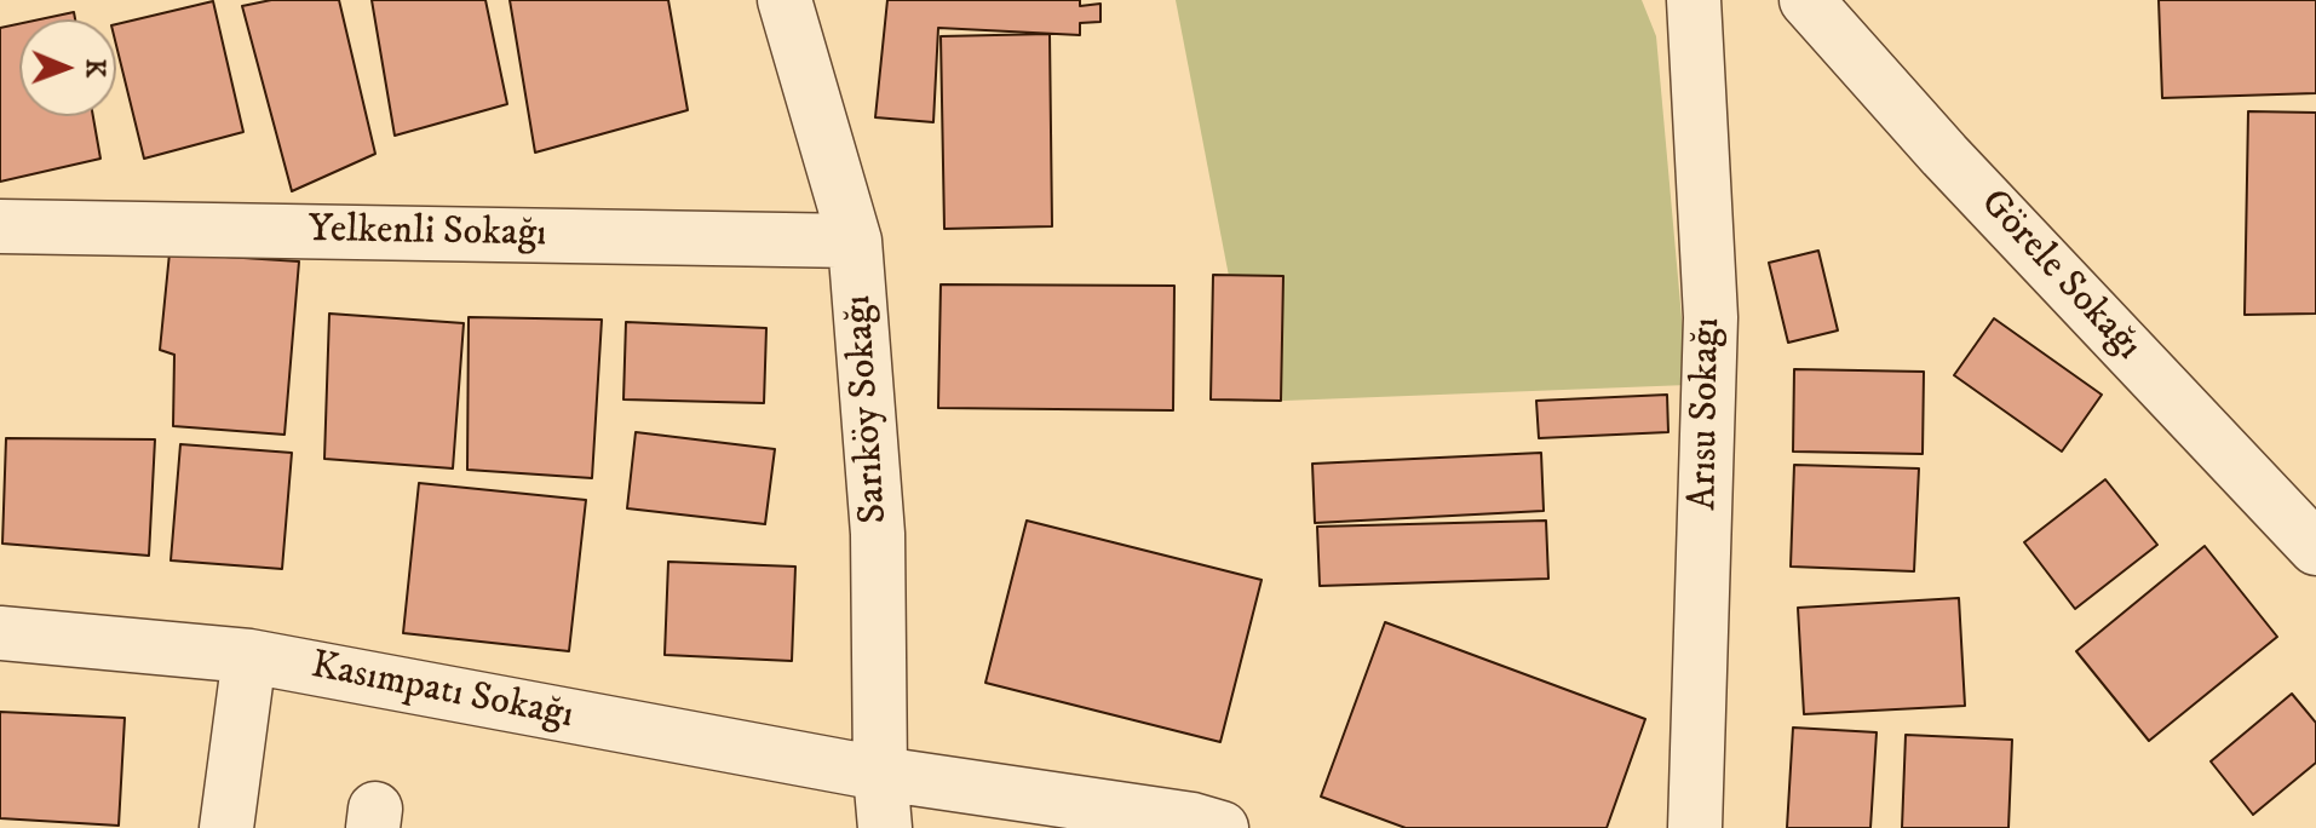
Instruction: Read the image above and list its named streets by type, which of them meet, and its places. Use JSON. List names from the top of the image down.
{
  "streets": {
    "street": [
      "Yelkenli Sokağı",
      "Görele Sokağı",
      "Sarıköy Sokağı",
      "Arısu Sokağı",
      "Kasımpatı Sokağı"
    ]
  },
  "crossings": [
    ["Yelkenli Sokağı", "Sarıköy Sokağı"],
    ["Sarıköy Sokağı", "Kasımpatı Sokağı"]
  ],
  "north": "right"
}
